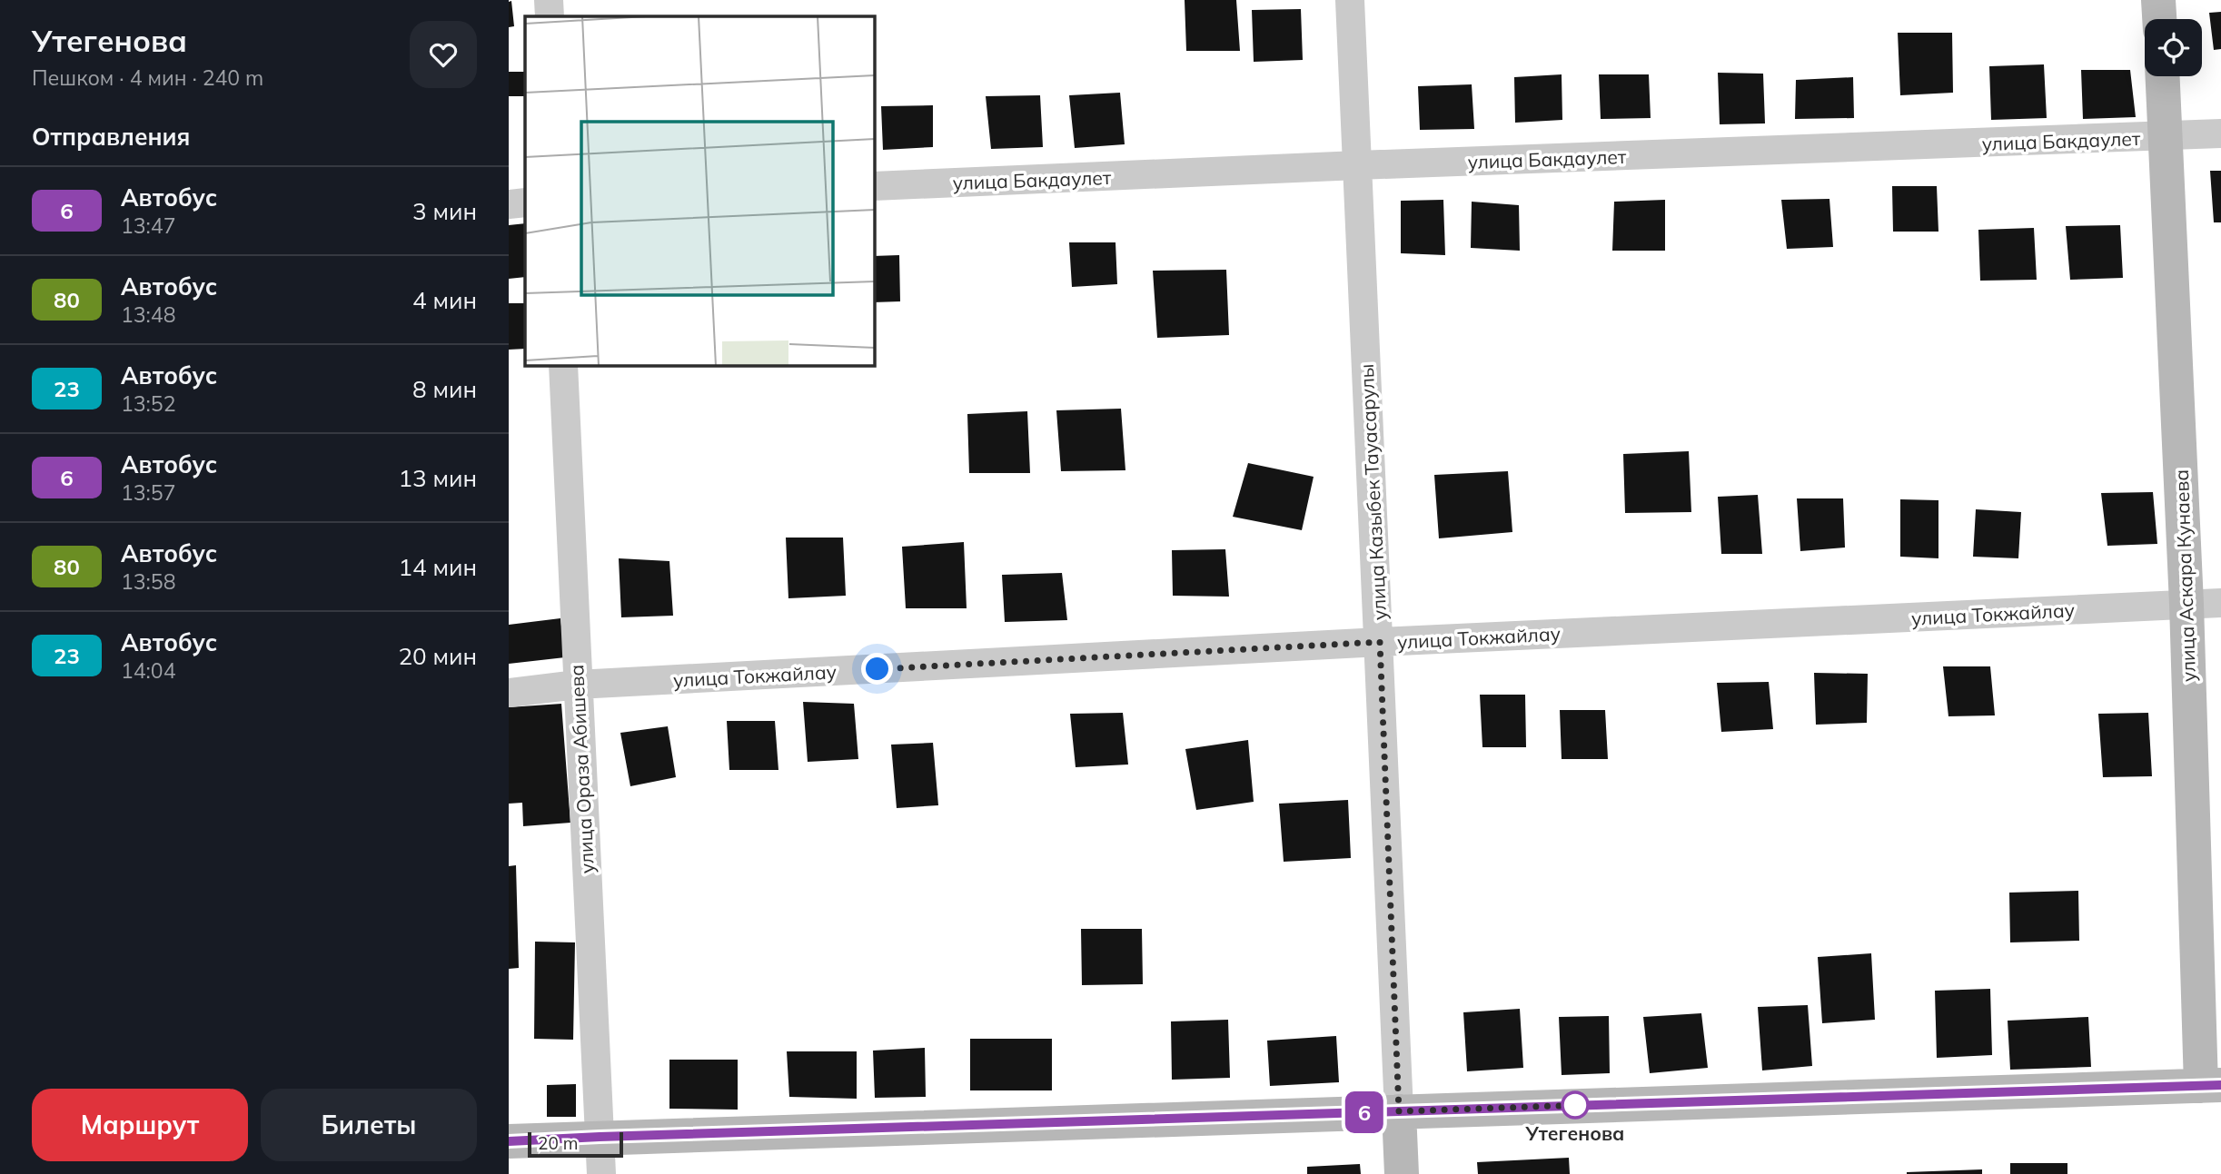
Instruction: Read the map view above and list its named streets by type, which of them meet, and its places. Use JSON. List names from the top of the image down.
{
  "streets": {
    "street": [
      "улица Бакдаулет",
      "улица Казыбек Тауасарулы",
      "улица Аскара Кунаева",
      "улица Токжайлау",
      "улица Ораза Абишева"
    ]
  },
  "crossings": [
    ["улица Бакдаулет", "улица Казыбек Тауасарулы"],
    ["улица Бакдаулет", "улица Аскара Кунаева"],
    ["улица Казыбек Тауасарулы", "улица Токжайлау"],
    ["улица Аскара Кунаева", "улица Токжайлау"],
    ["улица Токжайлау", "улица Ораза Абишева"]
  ],
  "places": ["Утегенова"],
  "lines": ["bus line 6"],
  "scale_bar": "20 m",
  "page": {
    "heading": [
      ["Утегенова", "Пешком · 4 мин · 240 m"],
      "Отправления"
    ],
    "on_map": "6",
    "list": [
      {
        "mark": "6",
        "name": "Автобус",
        "note": "13:47",
        "value": "3 мин"
      },
      {
        "mark": "80",
        "name": "Автобус",
        "note": "13:48",
        "value": "4 мин"
      },
      {
        "mark": "23",
        "name": "Автобус",
        "note": "13:52",
        "value": "8 мин"
      },
      {
        "mark": "6",
        "name": "Автобус",
        "note": "13:57",
        "value": "13 мин"
      },
      {
        "mark": "80",
        "name": "Автобус",
        "note": "13:58",
        "value": "14 мин"
      },
      {
        "mark": "23",
        "name": "Автобус",
        "note": "14:04",
        "value": "20 мин"
      }
    ],
    "buttons": ["Маршрут", "Билеты"],
    "scale": "20 m"
  }
}
